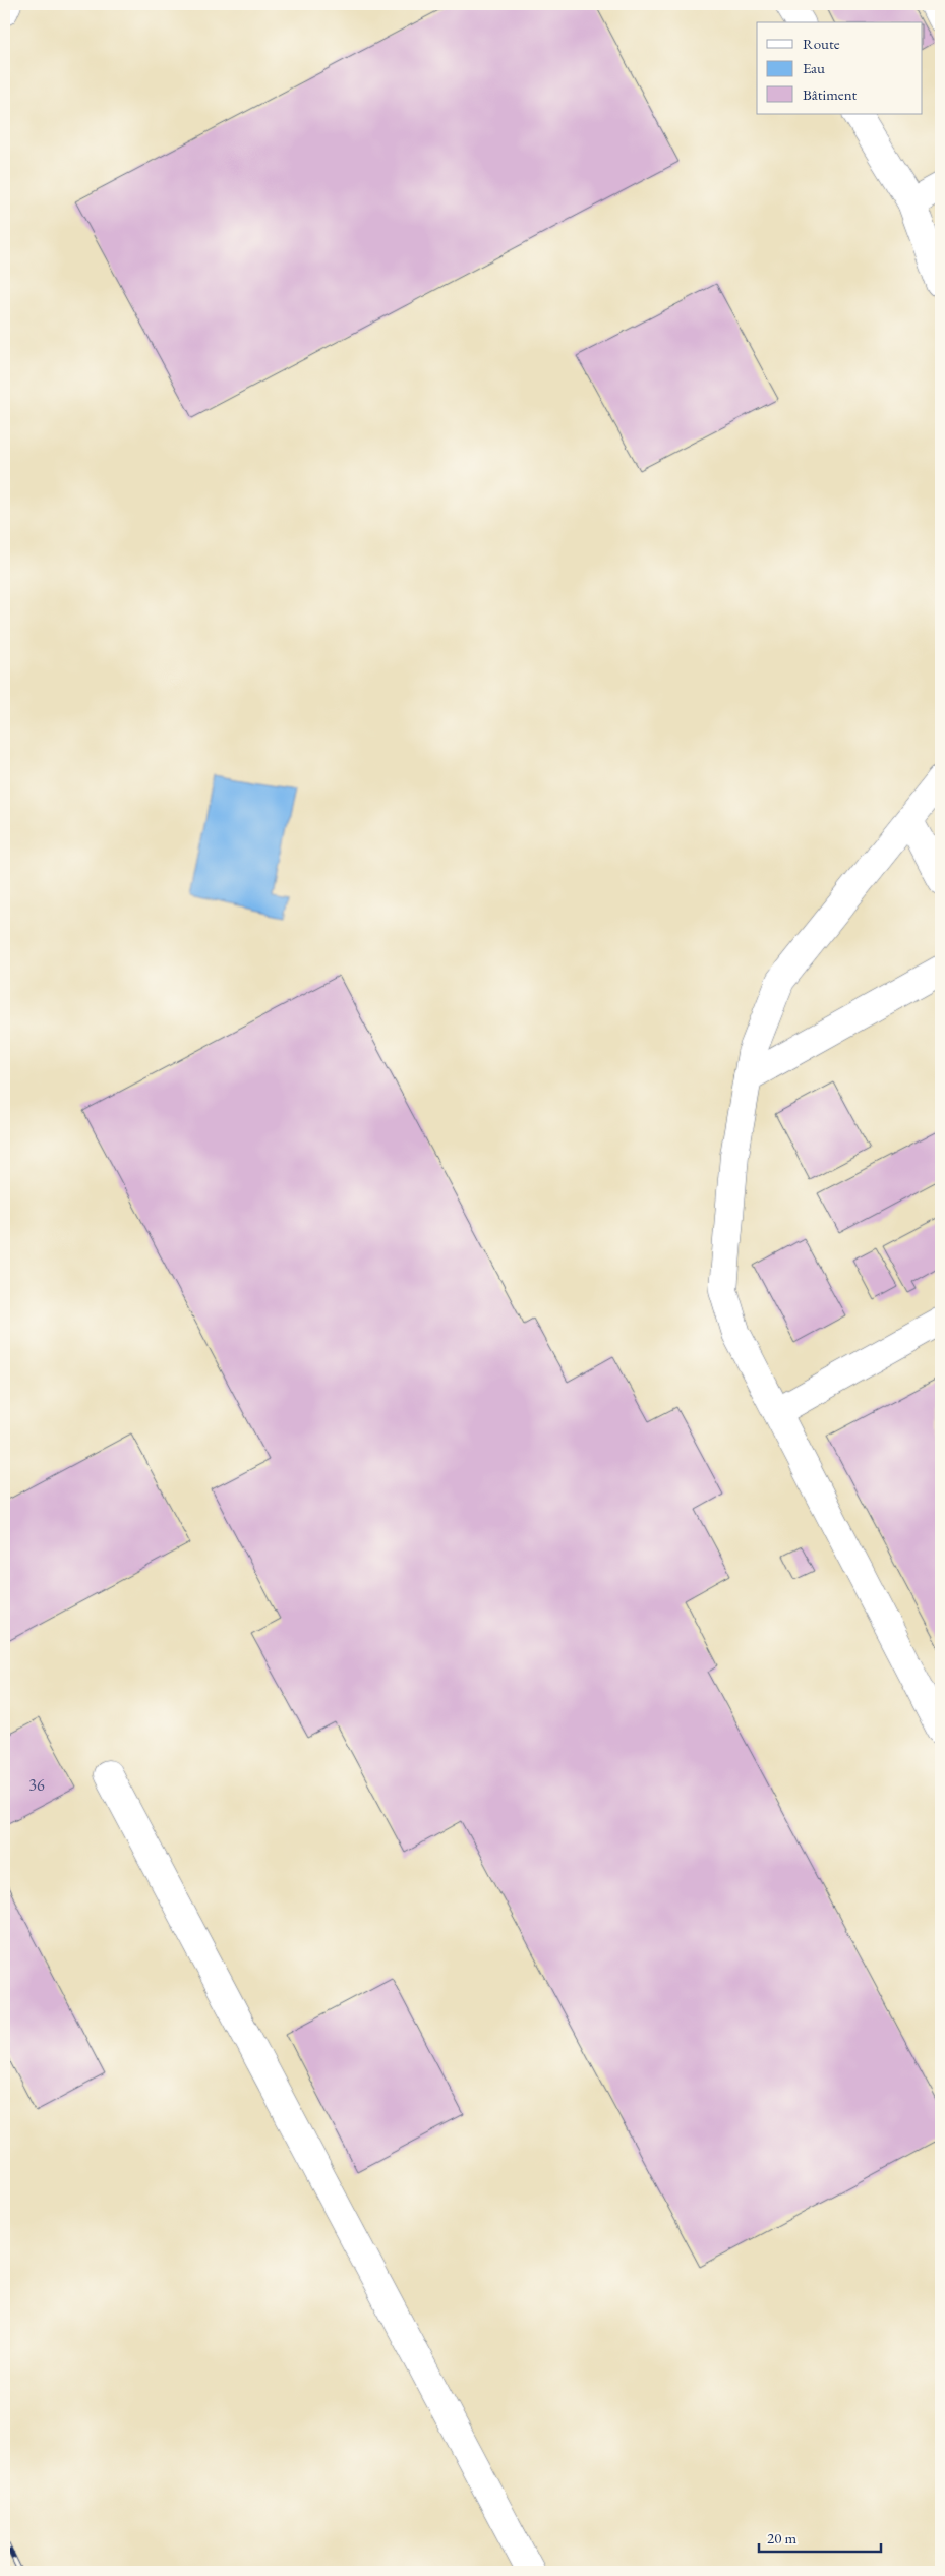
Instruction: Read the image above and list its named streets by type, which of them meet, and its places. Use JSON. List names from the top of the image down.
{
  "house_numbers": ["36"],
  "legend": ["Route", "Eau", "Bâtiment"],
  "scale_bar": "20 m"
}
